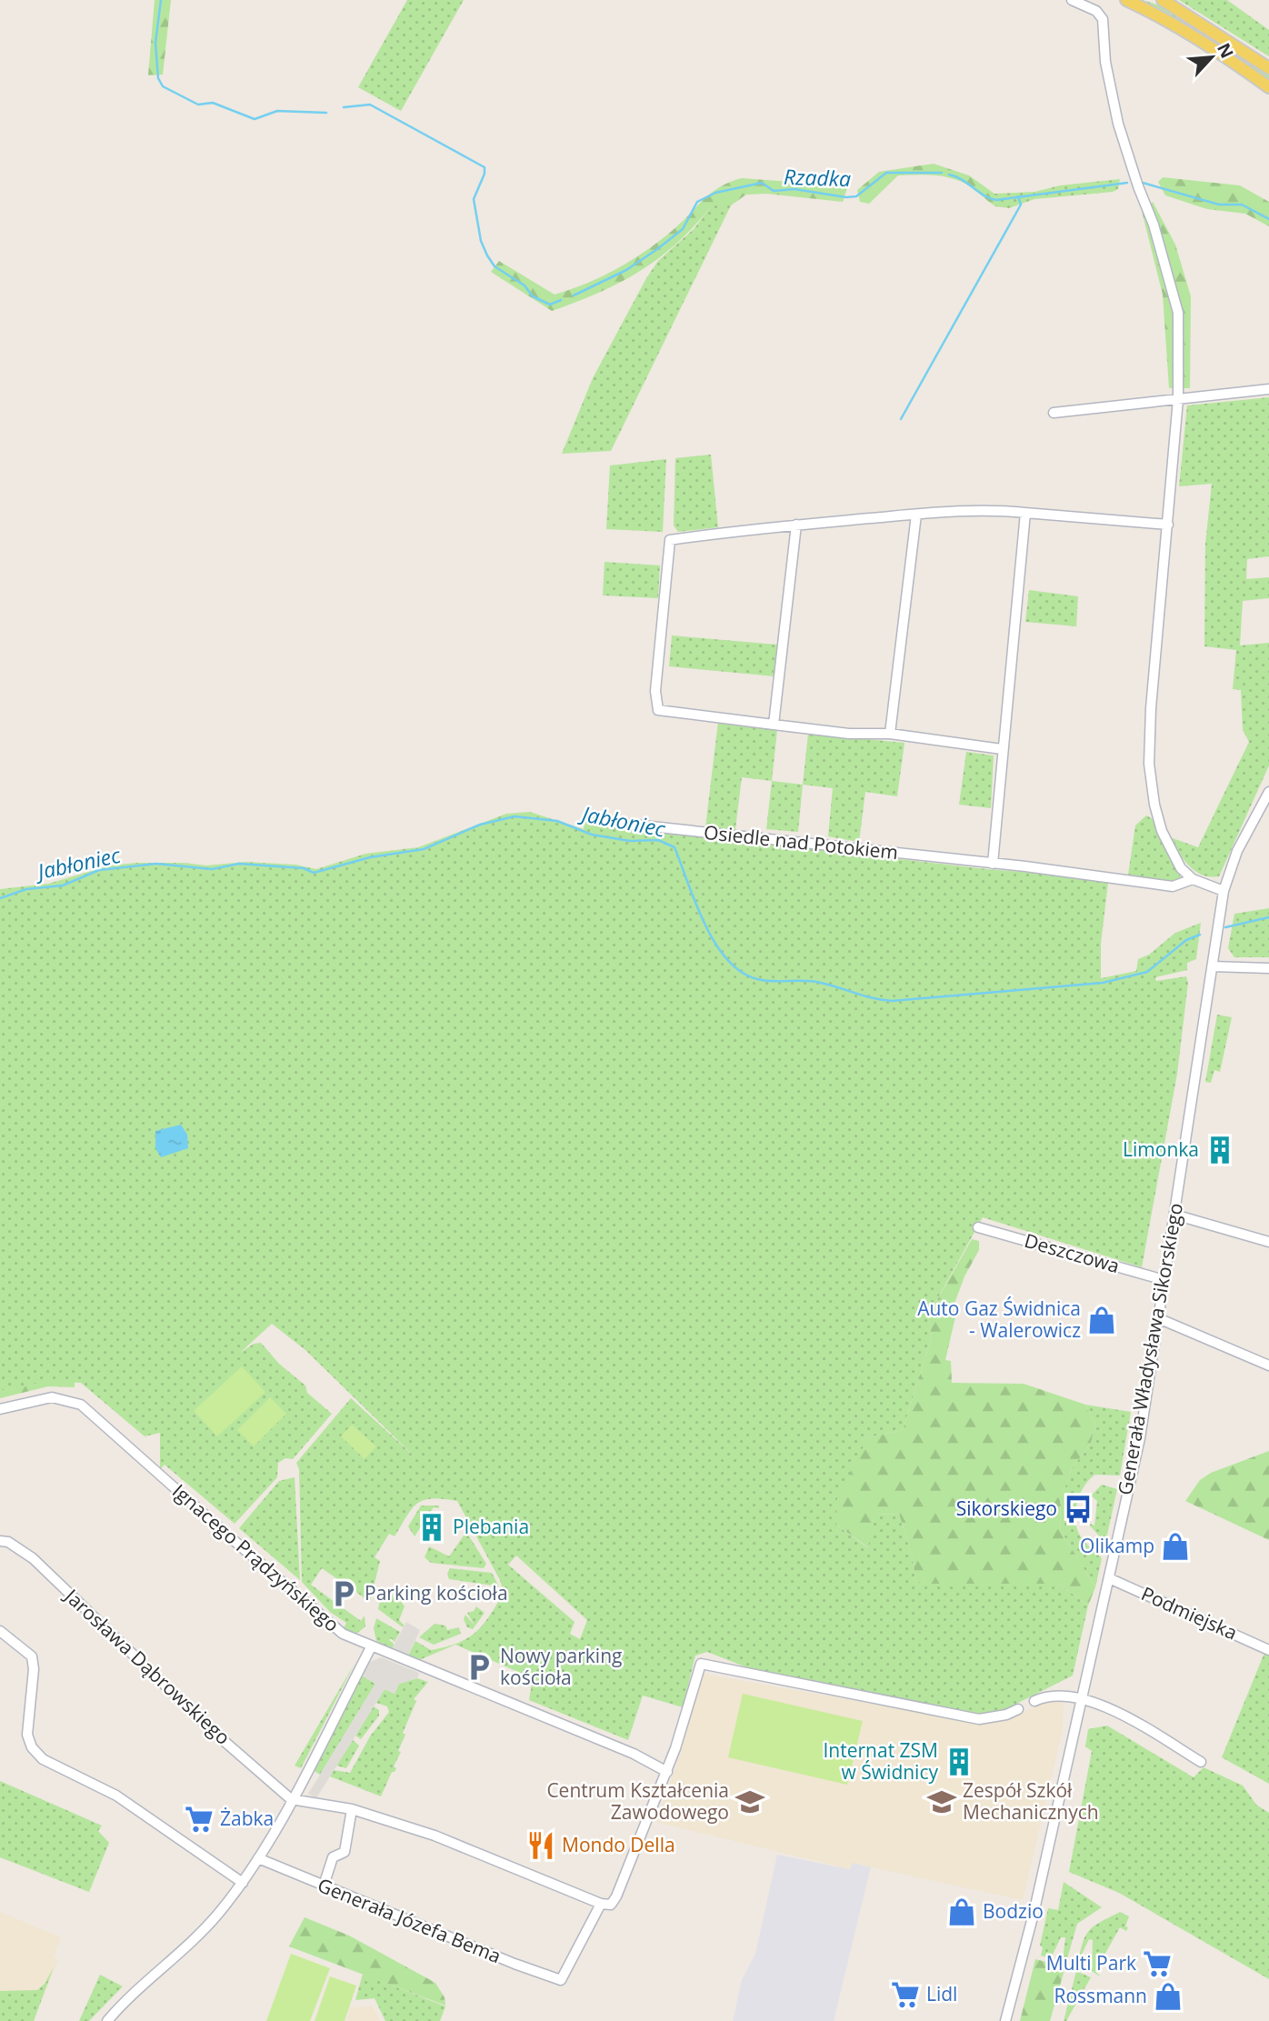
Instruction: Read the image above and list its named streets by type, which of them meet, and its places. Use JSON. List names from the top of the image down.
{
  "streets": {
    "street": [
      "Osiedle nad Potokiem",
      "Deszczowa",
      "Generała Władysława Sikorskiego",
      "Ignacego Prądzyńskiego",
      "Podmiejska",
      "Jarosława Dąbrowskiego",
      "Generała Józefa Bema"
    ]
  },
  "crossings": [
    ["Deszczowa", "Generała Władysława Sikorskiego"],
    ["Generała Władysława Sikorskiego", "Podmiejska"]
  ],
  "water": ["Rzadka", "Jabłoniec"],
  "places": {
    "building": ["Limonka", "Plebania", "Internat ZSM w Świdnicy"],
    "shop": [
      "Auto Gaz Świdnica - Walerowicz",
      "Olikamp",
      "Bodzio",
      "Rossmann"
    ],
    "bus stop": ["Sikorskiego"],
    "parking": ["Parking kościoła", "Nowy parking kościoła"],
    "school or university": ["Centrum Kształcenia Zawodowego", "Zespół Szkół Mechanicznych"],
    "supermarket": ["Żabka", "Multi Park", "Lidl"],
    "restaurant": ["Mondo Della"]
  },
  "north": "top right"
}
